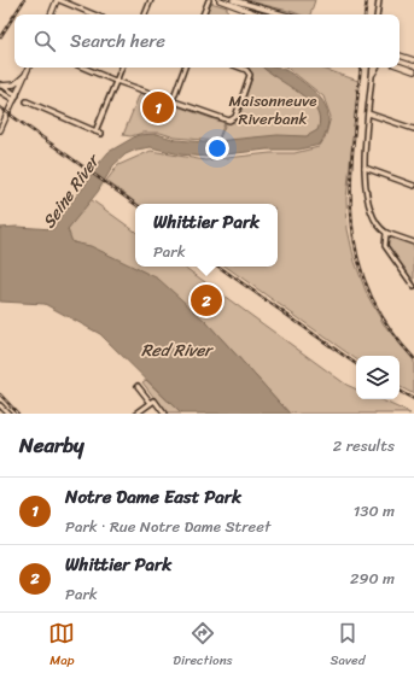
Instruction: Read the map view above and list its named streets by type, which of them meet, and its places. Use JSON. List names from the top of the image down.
{
  "water": ["Seine River", "Red River"],
  "parks": ["Maisonneuve Riverbank"],
  "page": {
    "search": "Search here",
    "pins": ["1", "2"],
    "popup": ["Whittier Park", "Park"],
    "heading": ["Nearby", "2 results"],
    "list": [
      {
        "mark": "1",
        "name": "Notre Dame East Park",
        "note": "Park · Rue Notre Dame Street",
        "value": "130 m"
      },
      {
        "mark": "2",
        "name": "Whittier Park",
        "note": "Park",
        "value": "290 m"
      }
    ],
    "nav": ["Map", "Directions", "Saved"]
  }
}
